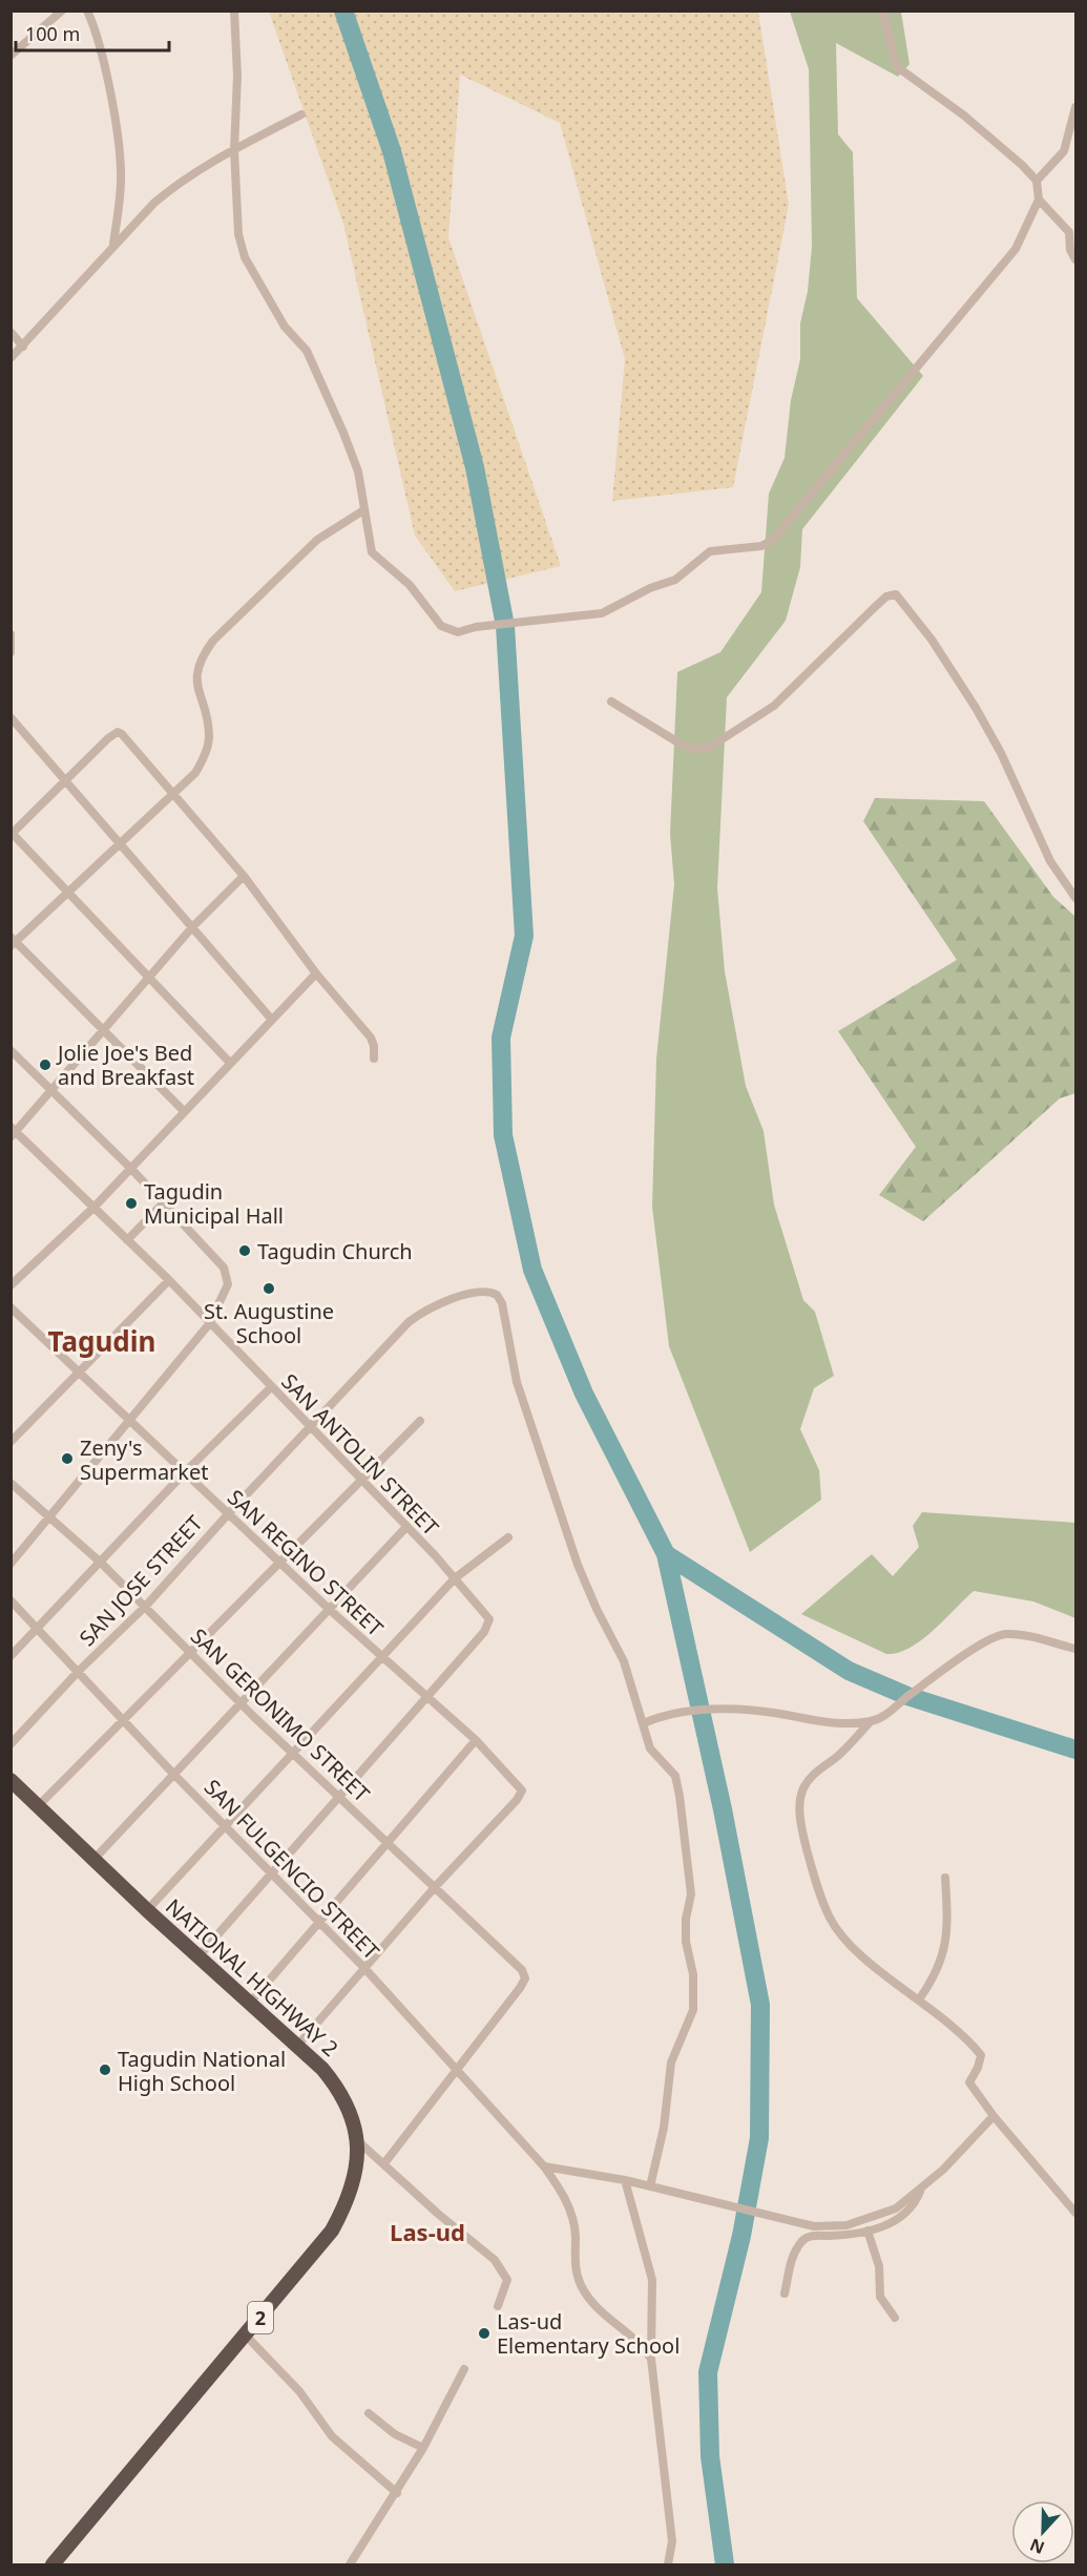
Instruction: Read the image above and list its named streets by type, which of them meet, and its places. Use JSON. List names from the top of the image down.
{
  "streets": {
    "highway": ["NATIONAL HIGHWAY 2", "2"],
    "street": [
      "SAN ANTOLIN STREET",
      "SAN REGINO STREET",
      "SAN JOSE STREET",
      "SAN GERONIMO STREET",
      "SAN FULGENCIO STREET"
    ]
  },
  "crossings": [
    ["SAN ANTOLIN STREET", "SAN REGINO STREET"],
    ["SAN ANTOLIN STREET", "SAN JOSE STREET"],
    ["SAN REGINO STREET", "SAN JOSE STREET"],
    ["SAN REGINO STREET", "SAN GERONIMO STREET"],
    ["SAN JOSE STREET", "SAN GERONIMO STREET"],
    ["SAN JOSE STREET", "SAN FULGENCIO STREET"],
    ["SAN GERONIMO STREET", "SAN FULGENCIO STREET"]
  ],
  "districts": ["Tagudin", "Las-ud"],
  "places": [
    "Jolie Joe's Bed and Breakfast",
    "Tagudin Municipal Hall",
    "Tagudin Church",
    "St. Augustine School",
    "Zeny's Supermarket",
    "Tagudin National High School",
    "Las-ud Elementary School"
  ],
  "scale_bar": "100 m",
  "north": "bottom"
}
